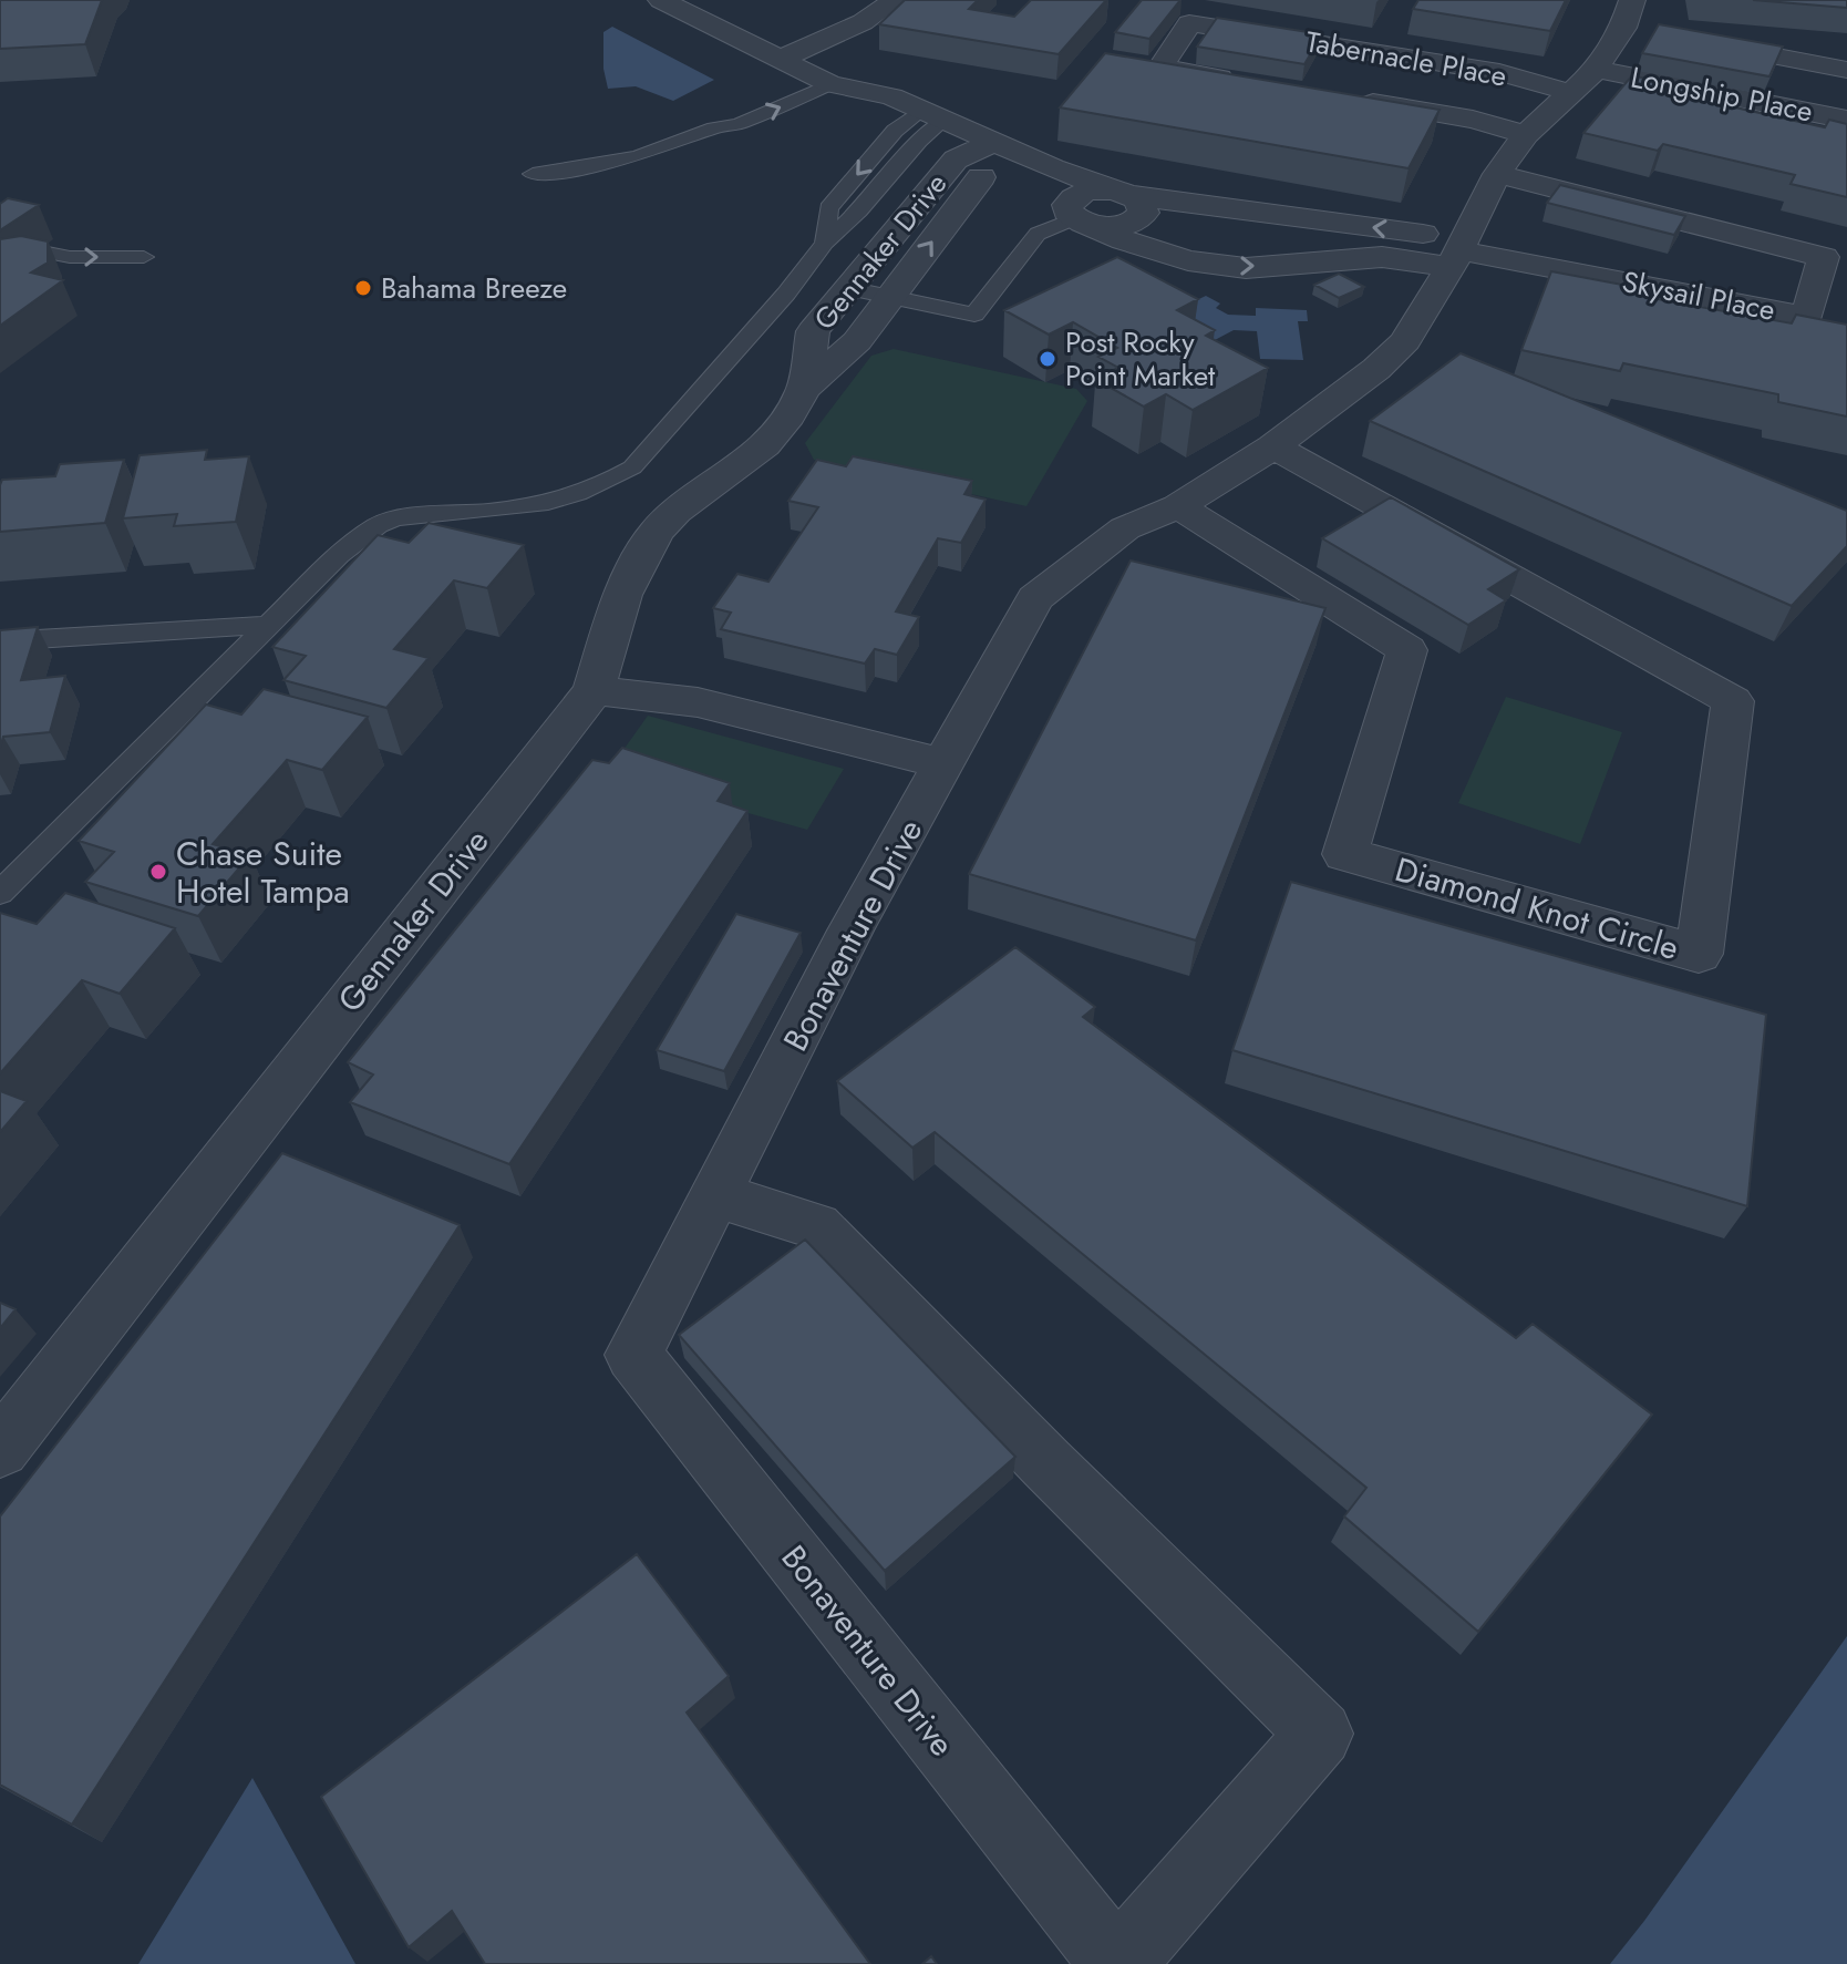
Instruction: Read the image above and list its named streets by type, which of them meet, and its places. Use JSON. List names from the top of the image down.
{
  "streets": {
    "street": [
      "Tabernacle Place",
      "Longship Place",
      "Gennaker Drive",
      "Skysail Place",
      "Diamond Knot Circle",
      "Bonaventure Drive"
    ]
  },
  "crossings": [
    ["Tabernacle Place", "Longship Place"],
    ["Tabernacle Place", "Bonaventure Drive"],
    ["Longship Place", "Bonaventure Drive"],
    ["Skysail Place", "Bonaventure Drive"],
    ["Diamond Knot Circle", "Bonaventure Drive"]
  ],
  "places": ["Bahama Breeze", "Post Rocky Point Market", "Chase Suite Hotel Tampa"]
}
